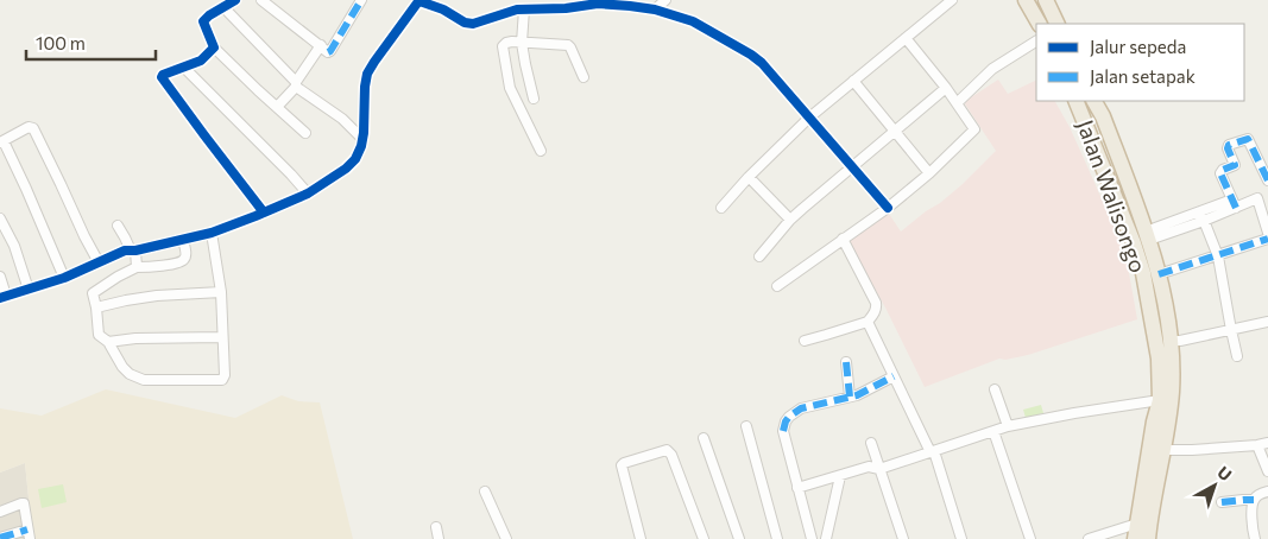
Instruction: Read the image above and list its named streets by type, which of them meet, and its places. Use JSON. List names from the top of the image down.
{
  "streets": {
    "highway": ["Jalan Walisongo"]
  },
  "legend": ["Jalur sepeda", "Jalan setapak"],
  "scale_bar": "100 m",
  "north": "top right"
}
